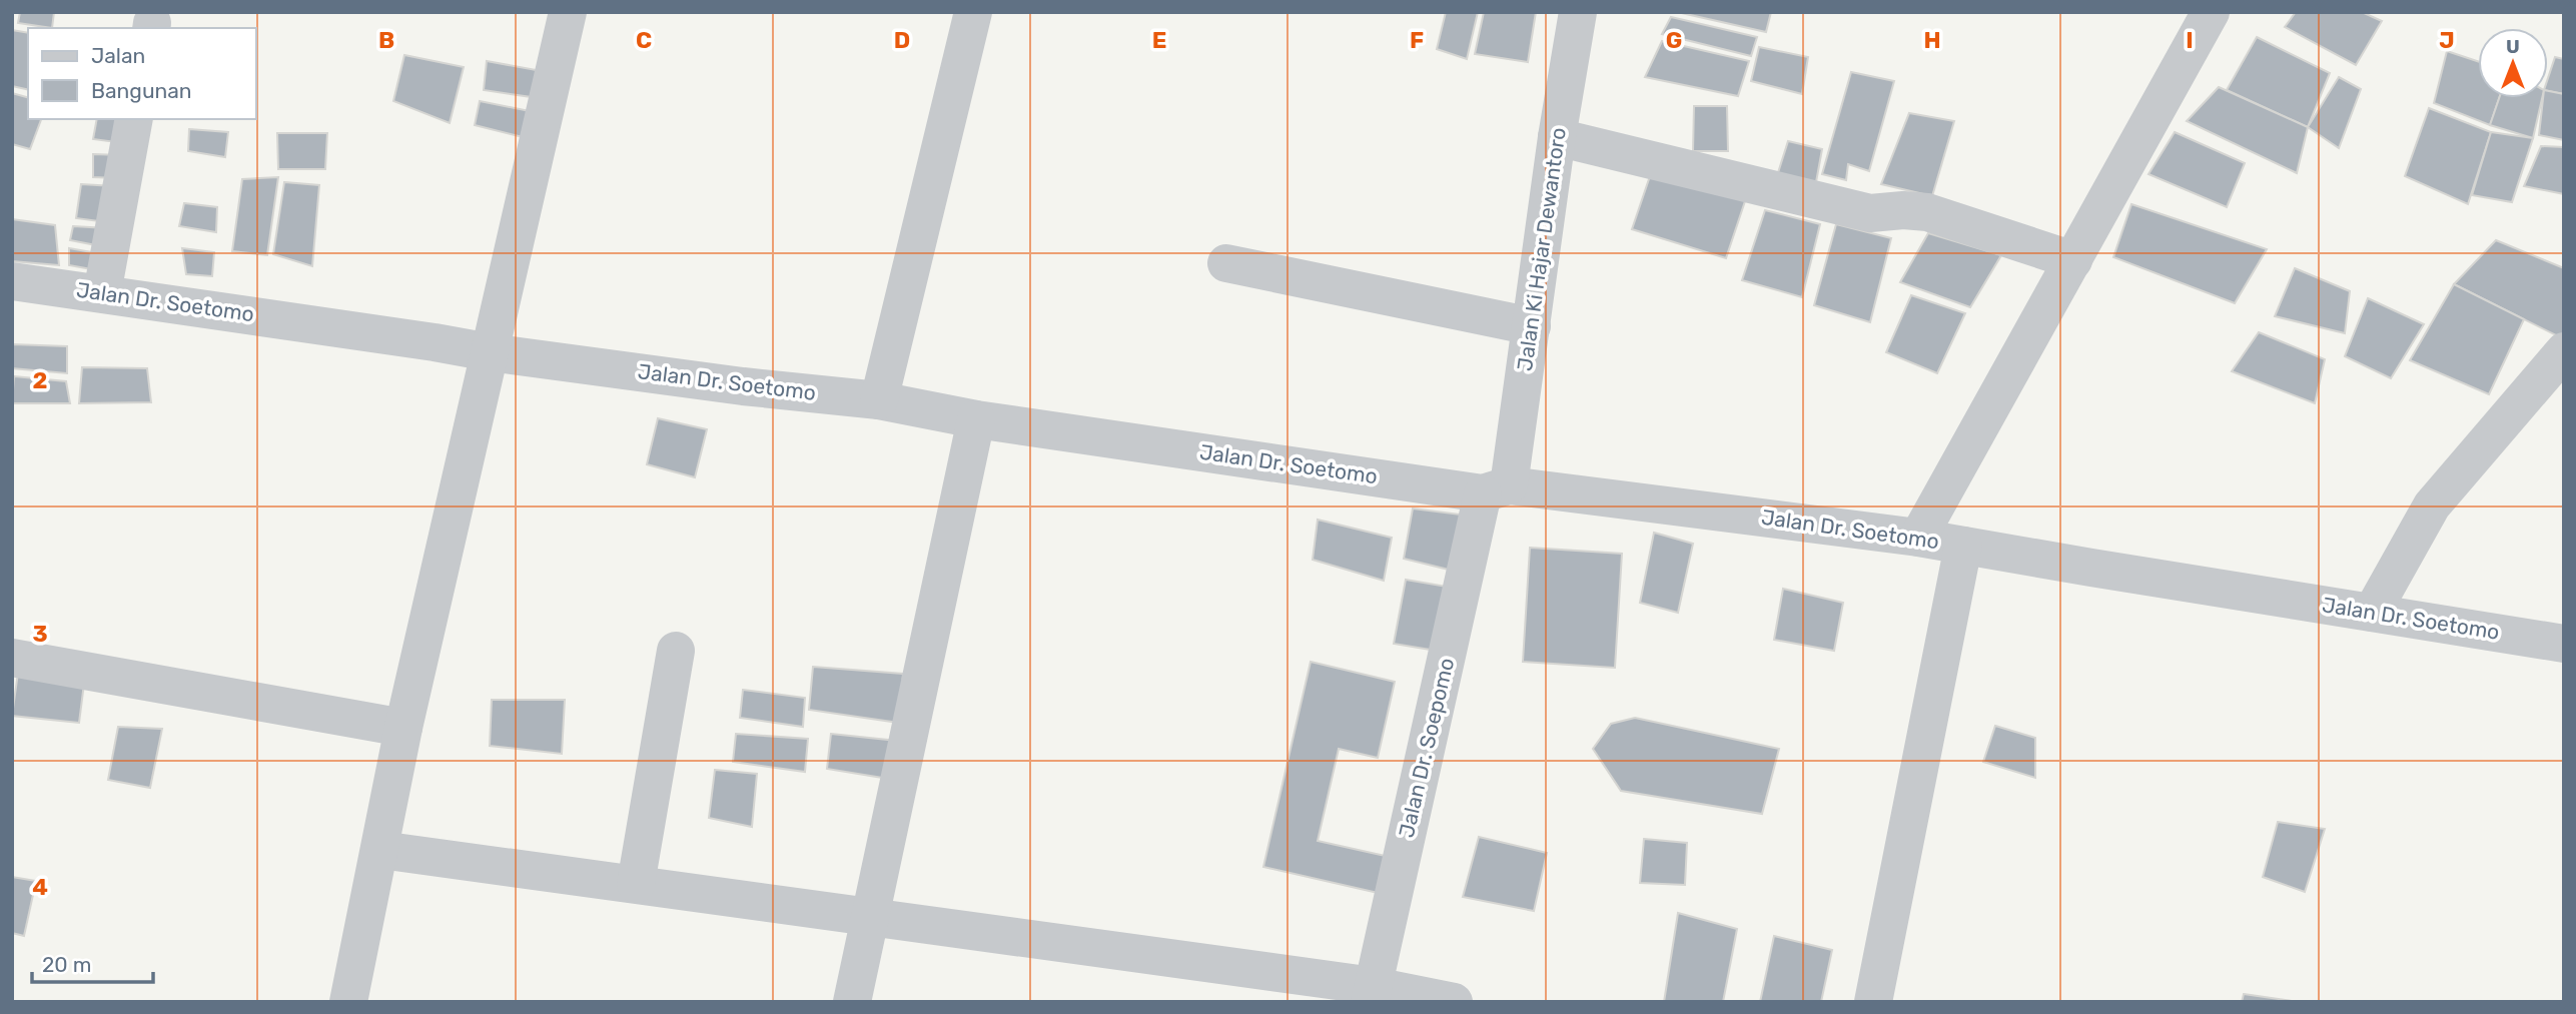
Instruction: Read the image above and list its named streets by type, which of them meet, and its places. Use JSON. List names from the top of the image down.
{
  "streets": {
    "street": ["Jalan Ki Hajar Dewantoro", "Jalan Dr. Soetomo", "Jalan Dr. Soepomo"]
  },
  "crossings": [
    ["Jalan Ki Hajar Dewantoro", "Jalan Dr. Soetomo"],
    ["Jalan Ki Hajar Dewantoro", "Jalan Dr. Soepomo"],
    ["Jalan Dr. Soetomo", "Jalan Dr. Soepomo"]
  ],
  "legend": ["Jalan", "Bangunan"],
  "scale_bar": "20 m",
  "north": "top",
  "grid": {
    "columns": [
      "B",
      "C",
      "D",
      "E",
      "F",
      "G",
      "H",
      "I",
      "J"
    ],
    "rows": ["2", "3", "4"]
  }
}
